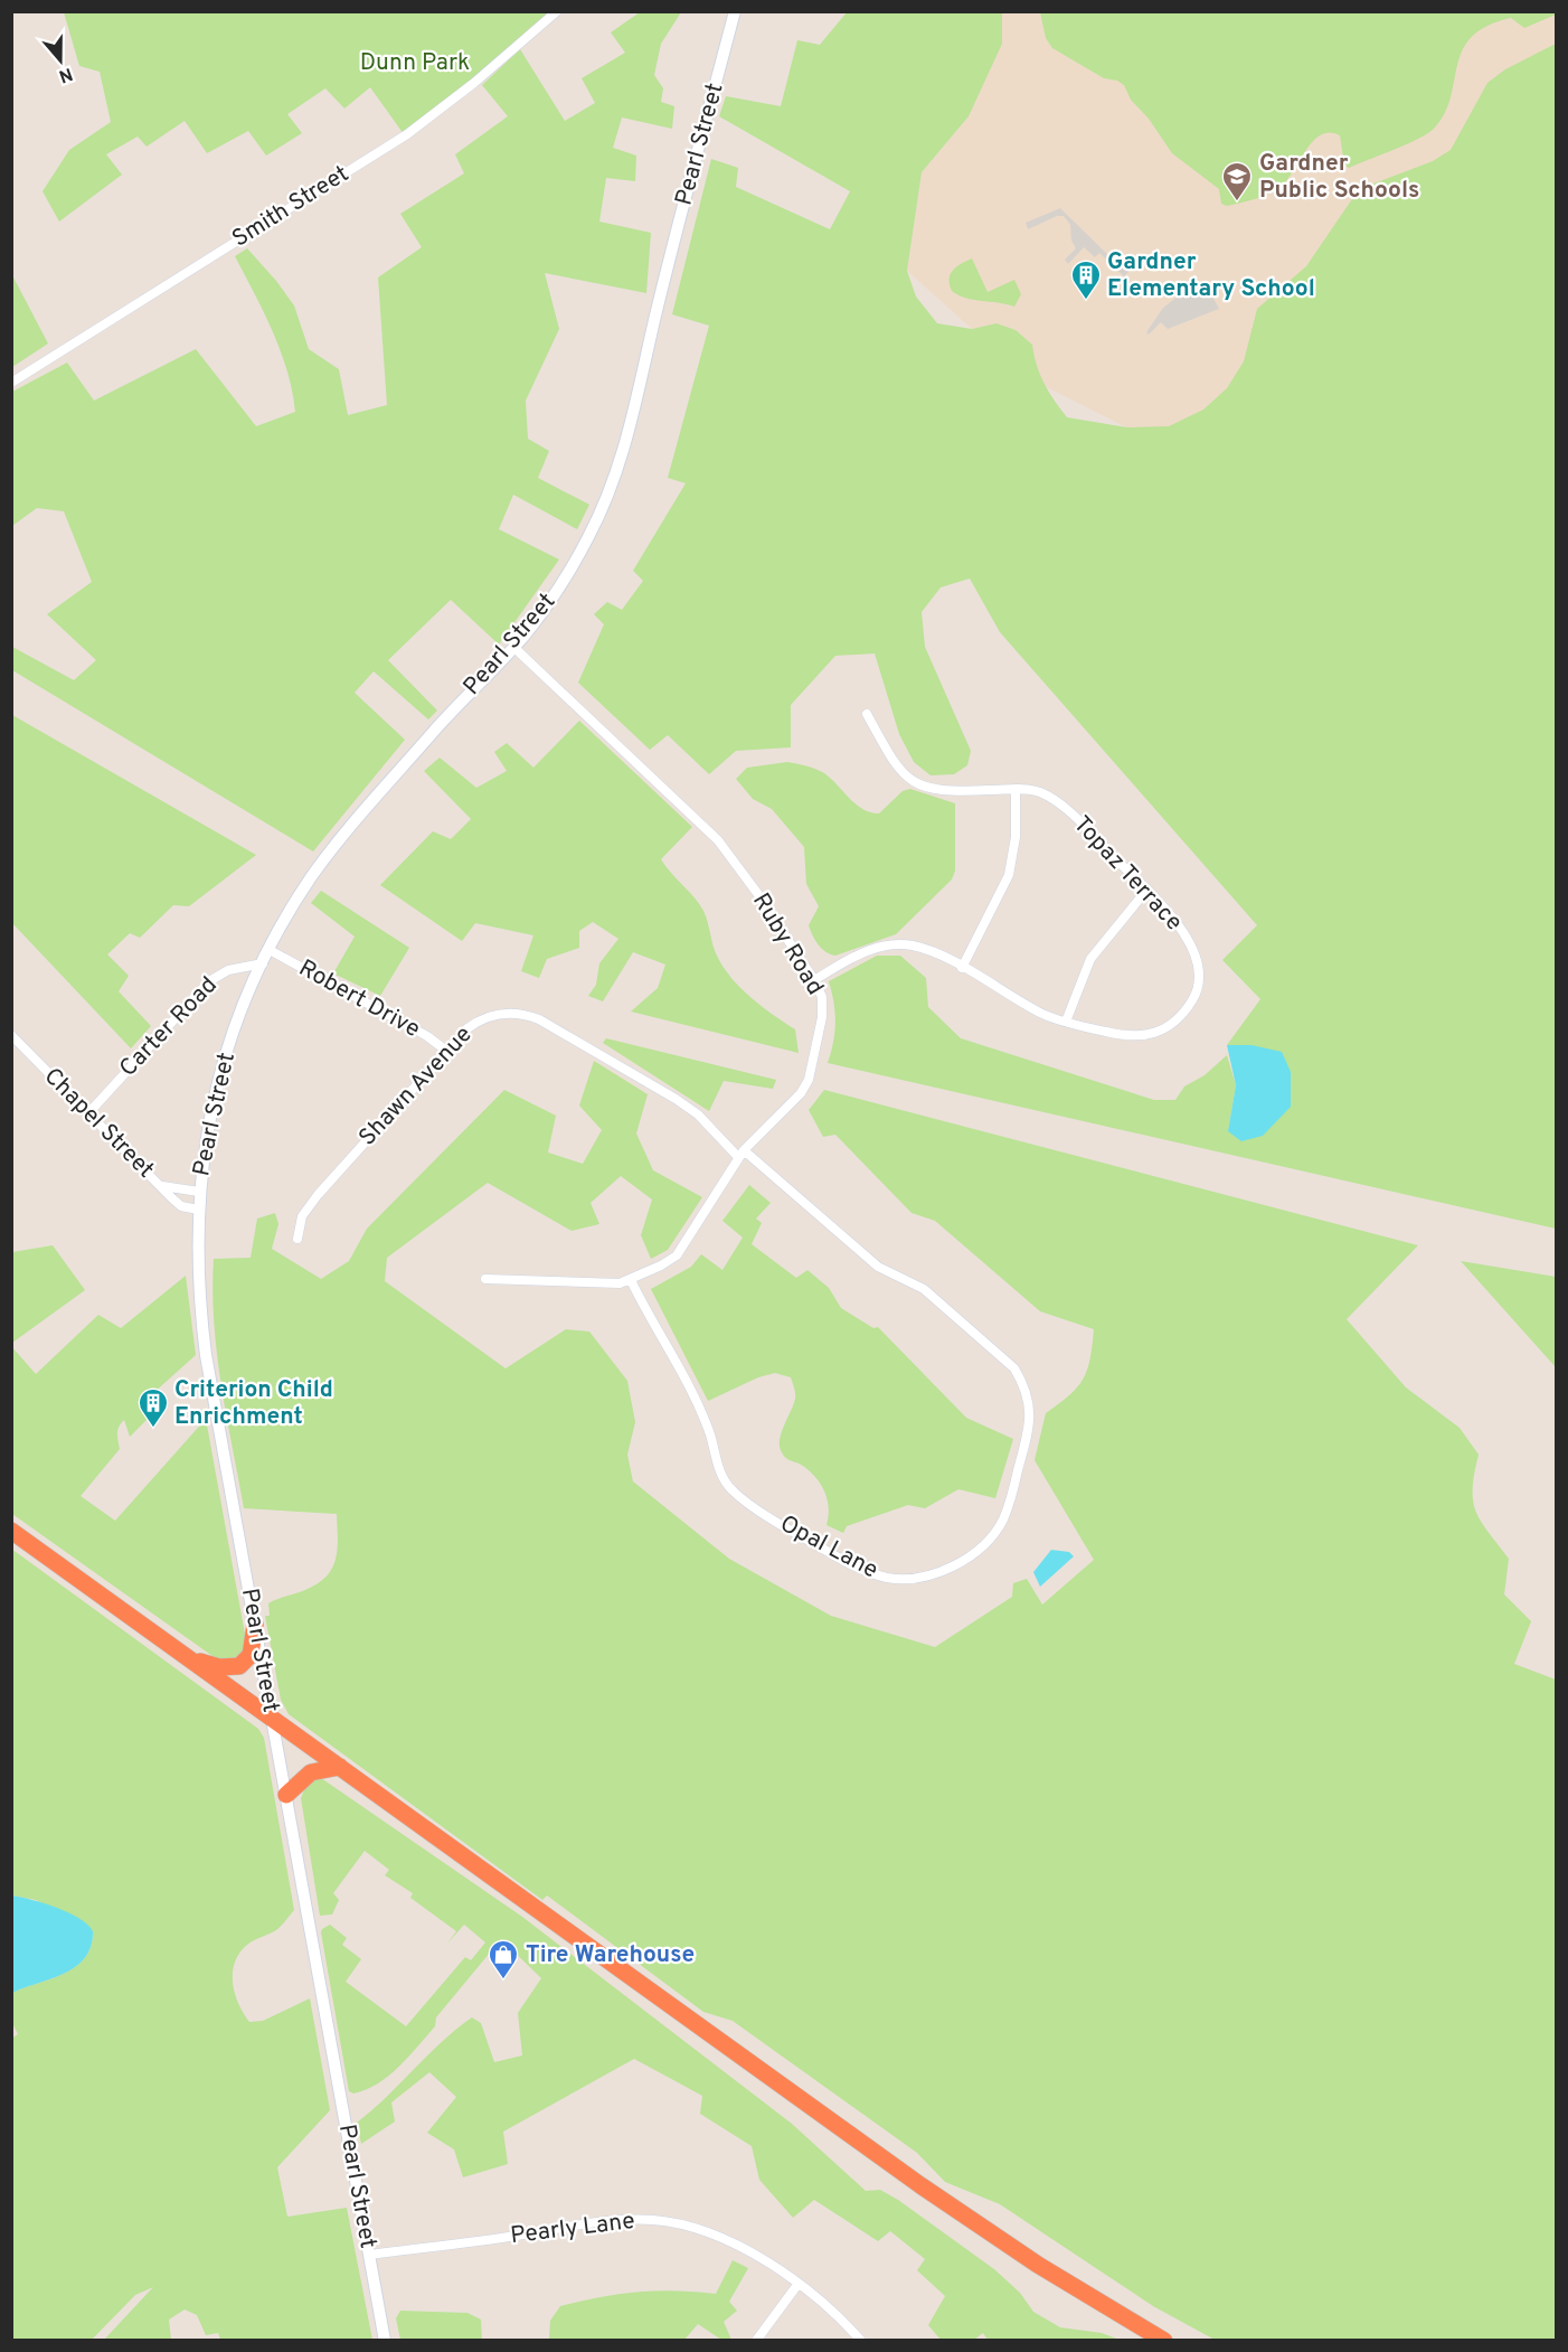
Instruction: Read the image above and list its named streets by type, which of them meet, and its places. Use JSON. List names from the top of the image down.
{
  "streets": {
    "main road": ["Pearl Street"],
    "street": [
      "Smith Street",
      "Topaz Terrace",
      "Ruby Road",
      "Robert Drive",
      "Carter Road",
      "Shawn Avenue",
      "Chapel Street",
      "Opal Lane",
      "Pearly Lane"
    ]
  },
  "crossings": [
    ["Pearl Street", "Ruby Road"],
    ["Pearl Street", "Robert Drive"],
    ["Pearl Street", "Carter Road"],
    ["Pearl Street", "Chapel Street"],
    ["Pearl Street", "Pearly Lane"],
    ["Topaz Terrace", "Ruby Road"],
    ["Ruby Road", "Shawn Avenue"],
    ["Ruby Road", "Opal Lane"],
    ["Robert Drive", "Shawn Avenue"],
    ["Carter Road", "Chapel Street"],
    ["Shawn Avenue", "Opal Lane"]
  ],
  "parks": ["Dunn Park"],
  "places": {
    "school or university": ["Gardner Public Schools"],
    "building": ["Gardner Elementary School", "Criterion Child Enrichment"],
    "shop": ["Tire Warehouse"]
  },
  "north": "bottom"
}
